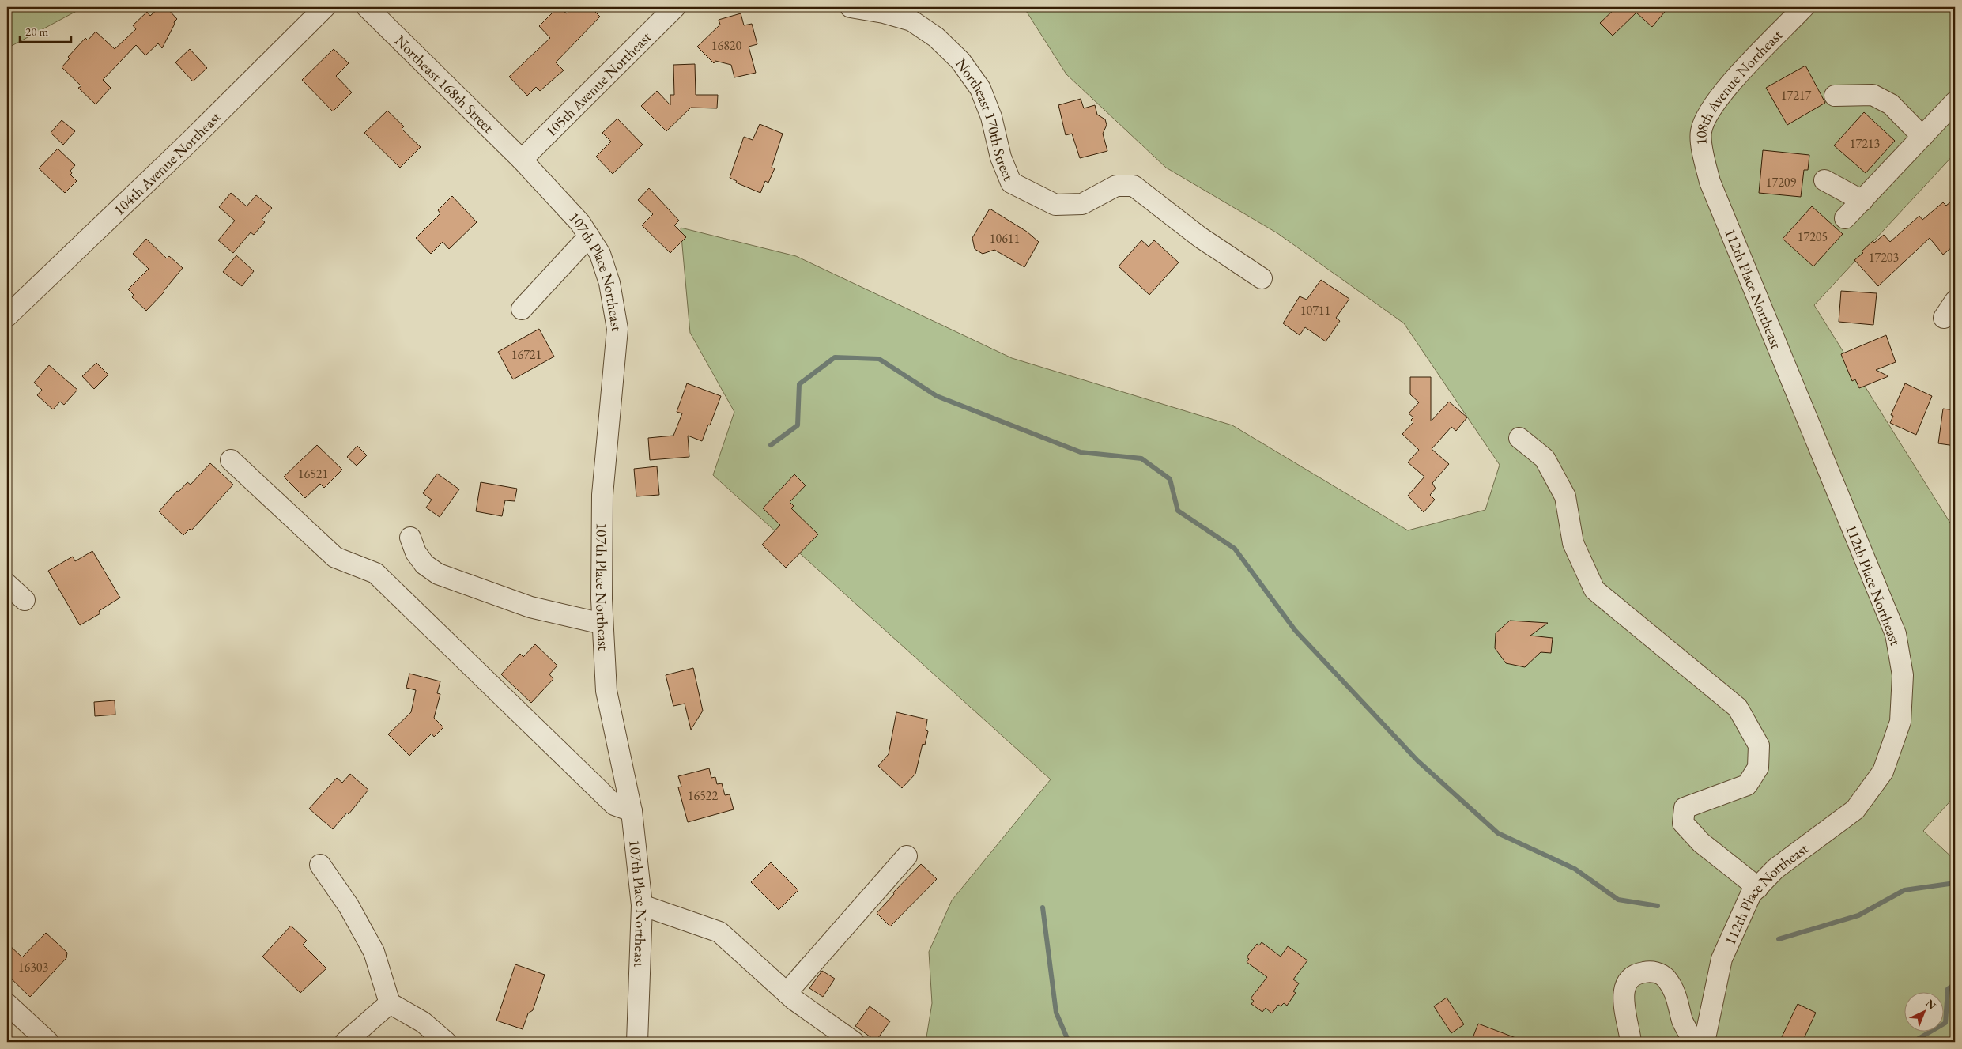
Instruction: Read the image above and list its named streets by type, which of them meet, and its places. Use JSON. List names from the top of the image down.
{
  "streets": {
    "street": [
      "105th Avenue Northeast",
      "Northeast 168th Street",
      "108th Avenue Northeast",
      "Northeast 170th Street",
      "104th Avenue Northeast",
      "107th Place Northeast",
      "112th Place Northeast"
    ]
  },
  "crossings": [
    ["105th Avenue Northeast", "Northeast 168th Street"],
    ["105th Avenue Northeast", "107th Place Northeast"],
    ["Northeast 168th Street", "107th Place Northeast"],
    ["108th Avenue Northeast", "112th Place Northeast"]
  ],
  "house_numbers": [
    "16820",
    "17217",
    "17213",
    "17209",
    "17205",
    "10611",
    "17203",
    "10711",
    "16721",
    "16521",
    "16522",
    "16303"
  ],
  "scale_bar": "20 m",
  "north": "top right"
}
